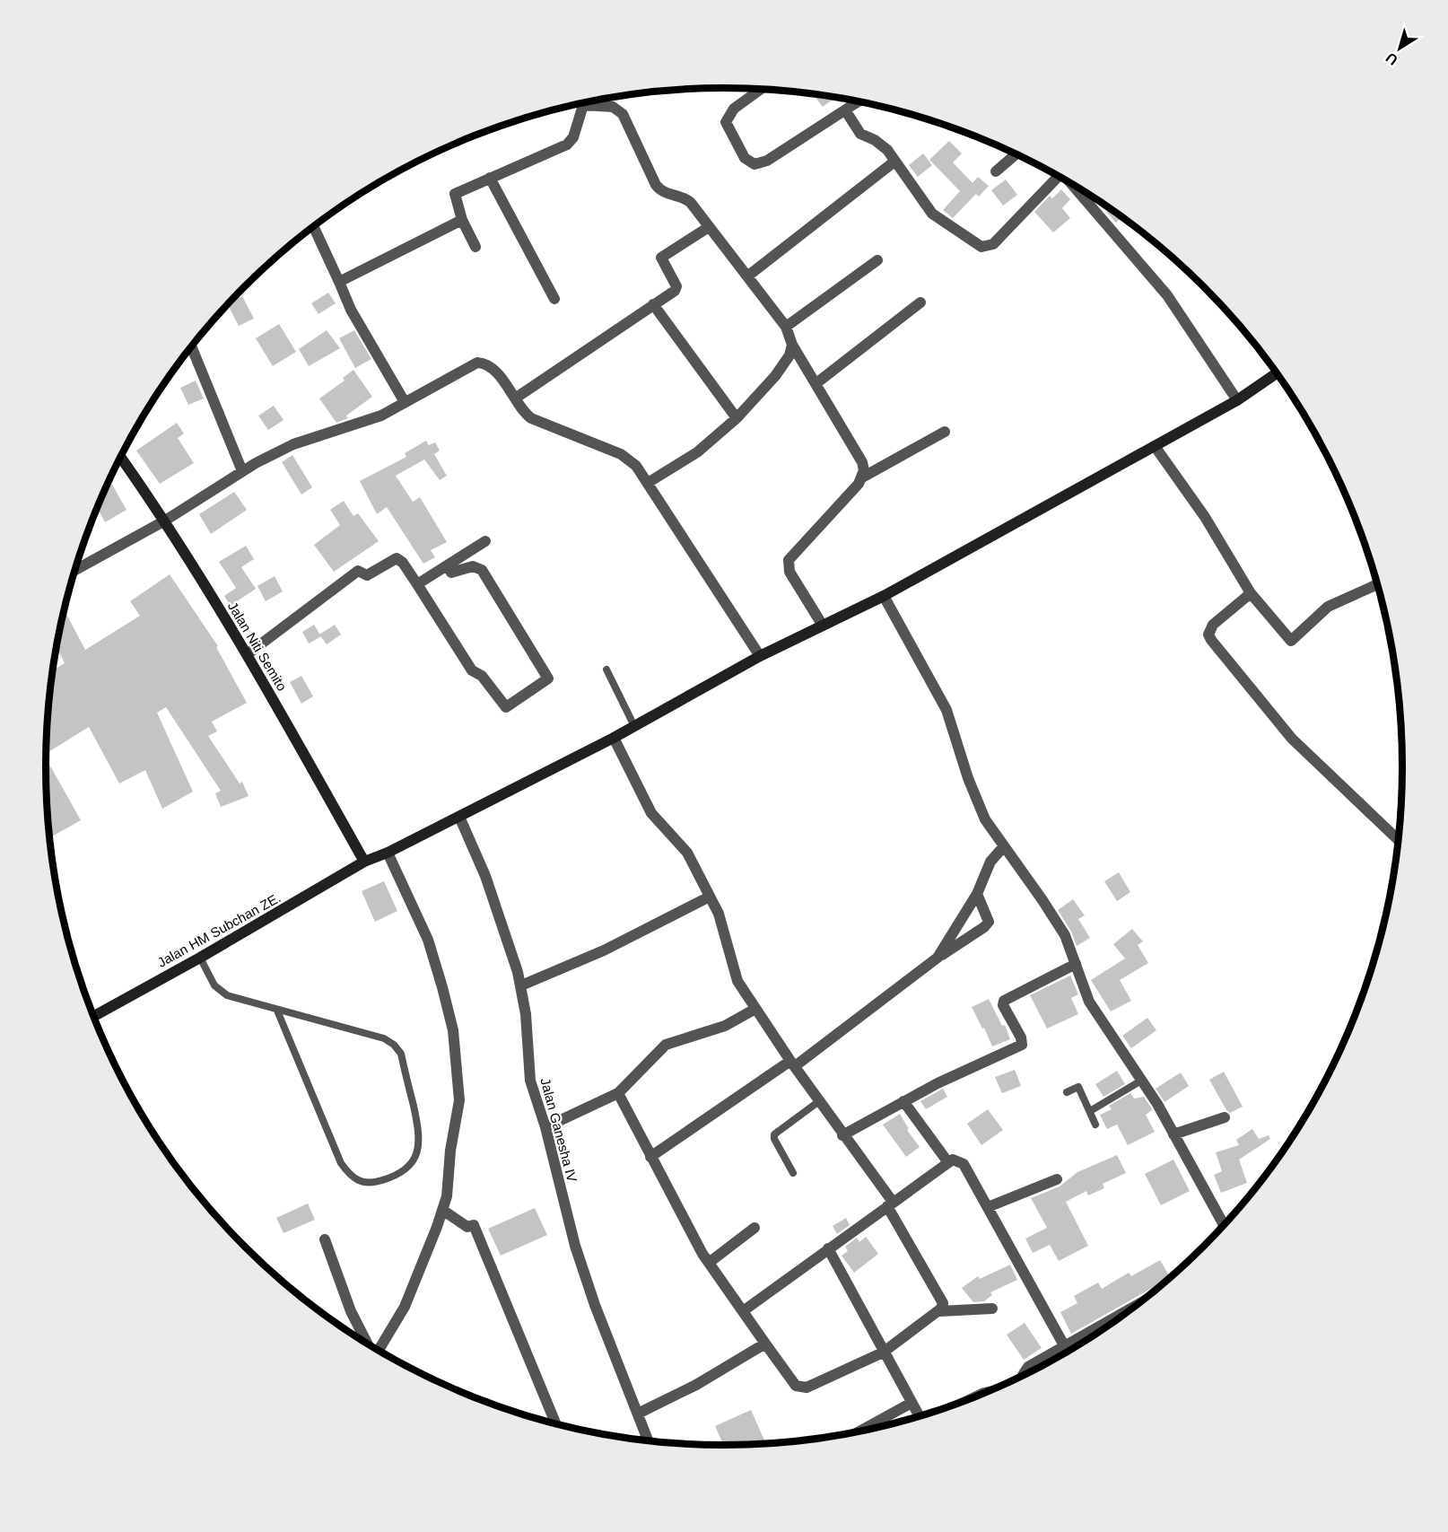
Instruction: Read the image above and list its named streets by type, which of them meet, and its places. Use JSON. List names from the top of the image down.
{
  "streets": {
    "street": ["Jalan Niti Semito", "Jalan HM Subchan ZE.", "Jalan Ganesha IV"]
  },
  "crossings": [
    ["Jalan Niti Semito", "Jalan HM Subchan ZE."],
    ["Jalan HM Subchan ZE.", "Jalan Ganesha IV"]
  ],
  "north": "bottom left"
}
